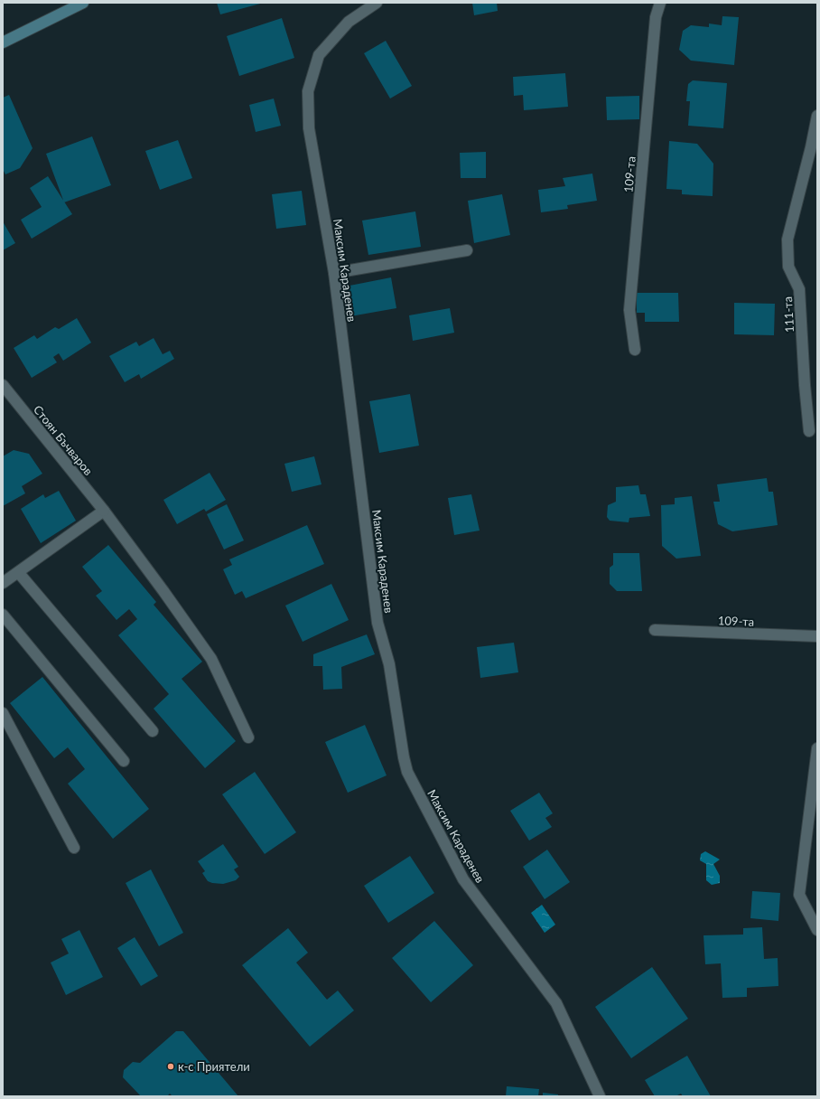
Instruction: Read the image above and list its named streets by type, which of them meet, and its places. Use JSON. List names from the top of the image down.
{
  "streets": {
    "street": [
      "109-та",
      "Максим Караденев",
      "111-та",
      "Стоян Бъчваров"
    ]
  },
  "places": ["к-с Приятели"]
}
